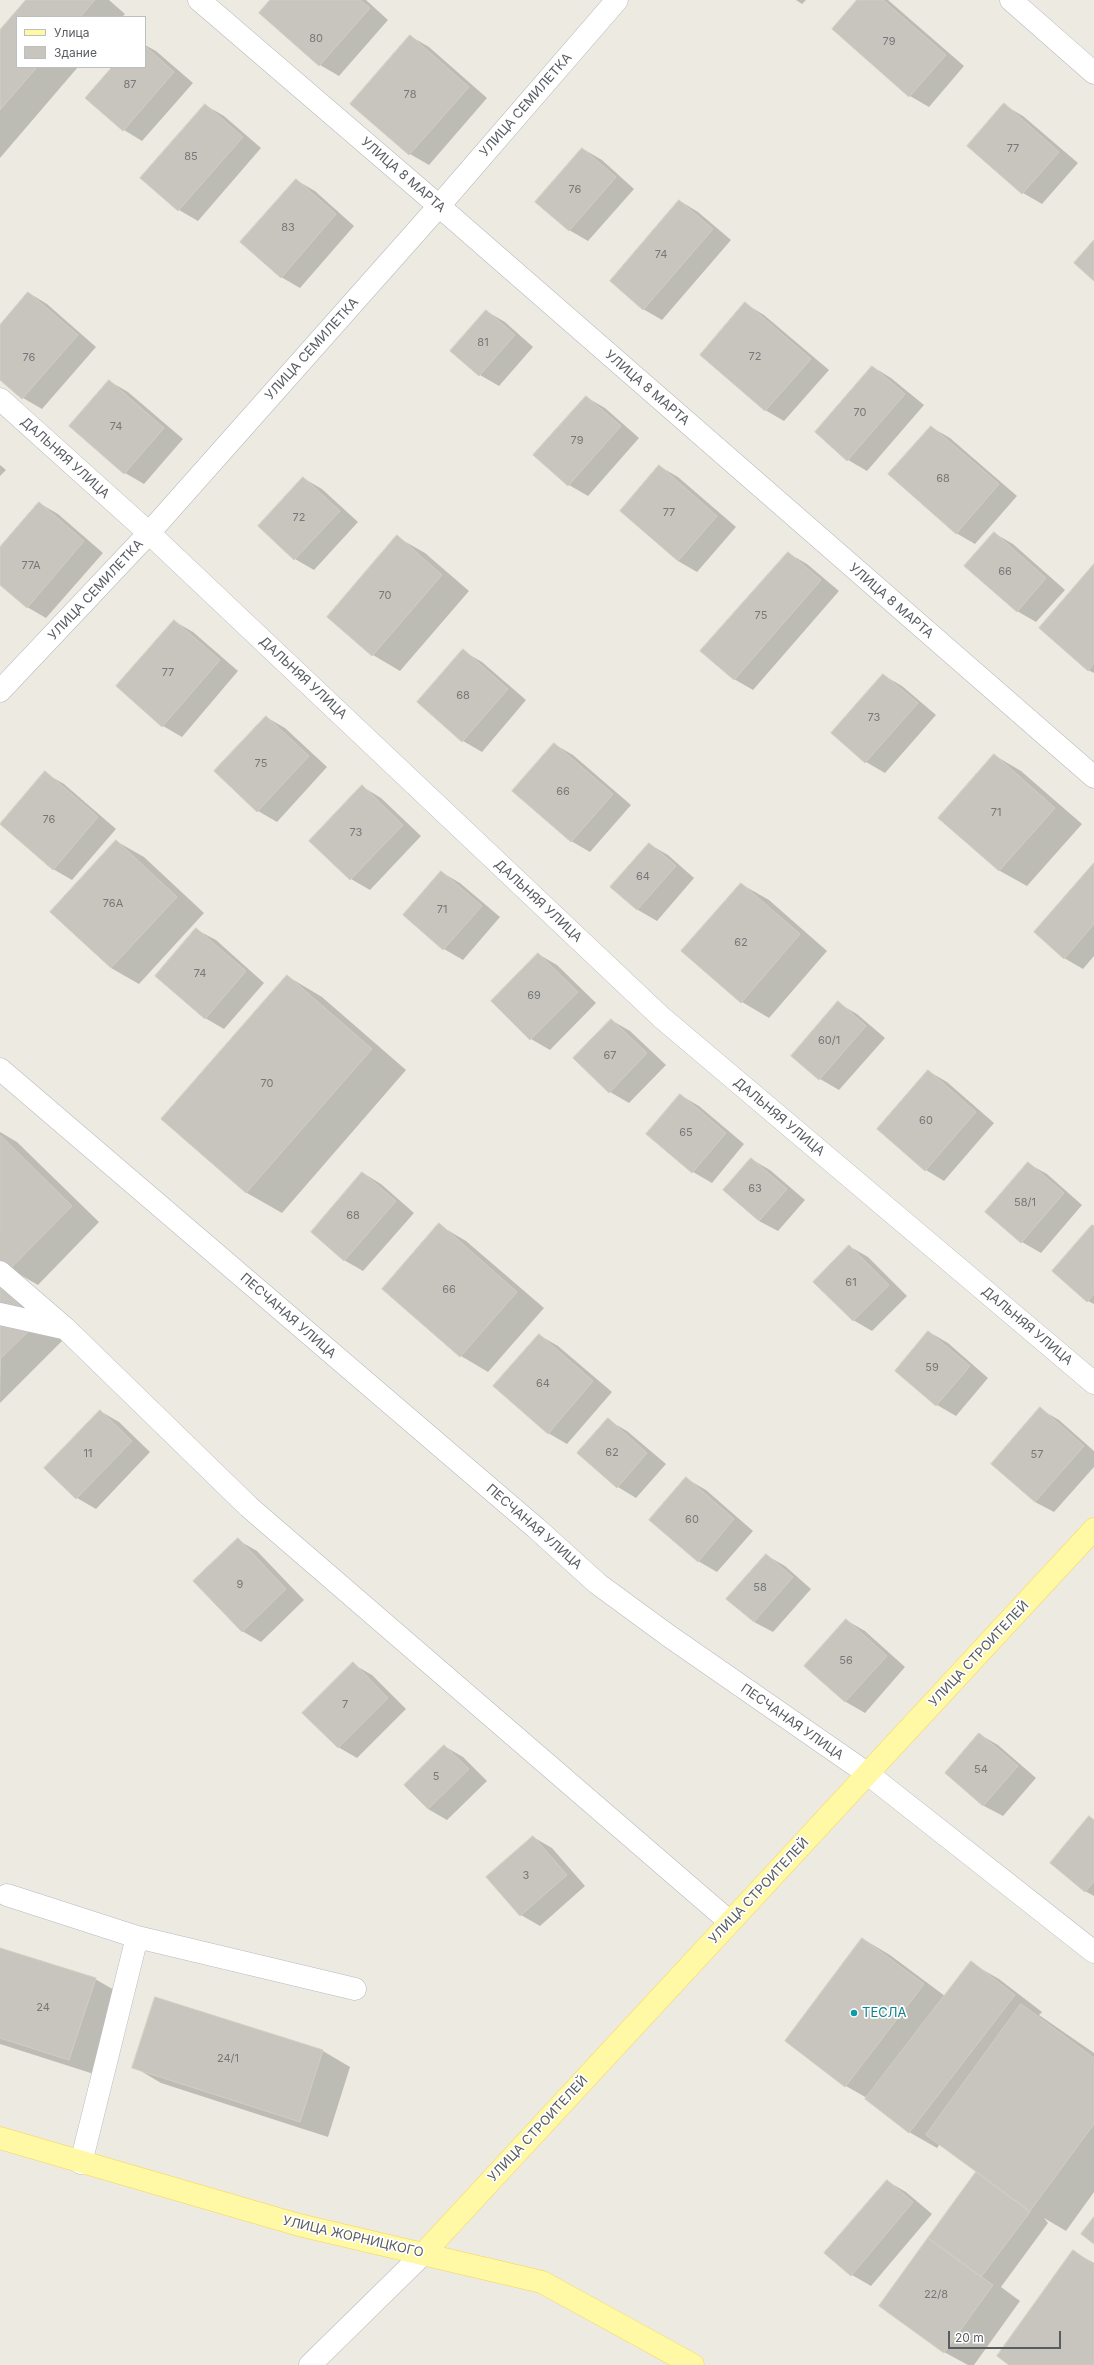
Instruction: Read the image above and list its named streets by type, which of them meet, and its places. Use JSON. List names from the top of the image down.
{
  "streets": {
    "main road": ["УЛИЦА СТРОИТЕЛЕЙ", "УЛИЦА ЖОРНИЦКОГО"],
    "street": [
      "УЛИЦА СЕМИЛЕТКА",
      "УЛИЦА 8 МАРТА",
      "ДАЛЬНЯЯ УЛИЦА",
      "ПЕСЧАНАЯ УЛИЦА"
    ]
  },
  "crossings": [
    ["УЛИЦА СЕМИЛЕТКА", "УЛИЦА 8 МАРТА"],
    ["УЛИЦА СЕМИЛЕТКА", "ДАЛЬНЯЯ УЛИЦА"],
    ["ПЕСЧАНАЯ УЛИЦА", "УЛИЦА СТРОИТЕЛЕЙ"],
    ["УЛИЦА СТРОИТЕЛЕЙ", "УЛИЦА ЖОРНИЦКОГО"]
  ],
  "places": ["ТЕСЛА"],
  "house_numbers": [
    "80",
    "79",
    "87",
    "78",
    "77",
    "85",
    "76",
    "83",
    "74",
    "81",
    "72",
    "76",
    "70",
    "74",
    "79",
    "68",
    "77",
    "72",
    "77А",
    "66",
    "70",
    "75",
    "77",
    "68",
    "73",
    "75",
    "66",
    "71",
    "76",
    "73",
    "64",
    "76А",
    "71",
    "62",
    "74",
    "69",
    "60/1",
    "67",
    "70",
    "60",
    "65",
    "63",
    "58/1",
    "68",
    "61",
    "66",
    "59",
    "64",
    "62",
    "11",
    "57",
    "60",
    "9",
    "58",
    "56",
    "7",
    "54",
    "5",
    "3",
    "24",
    "24/1",
    "22/8"
  ],
  "legend": ["Улица", "Здание"],
  "scale_bar": "20 m"
}
